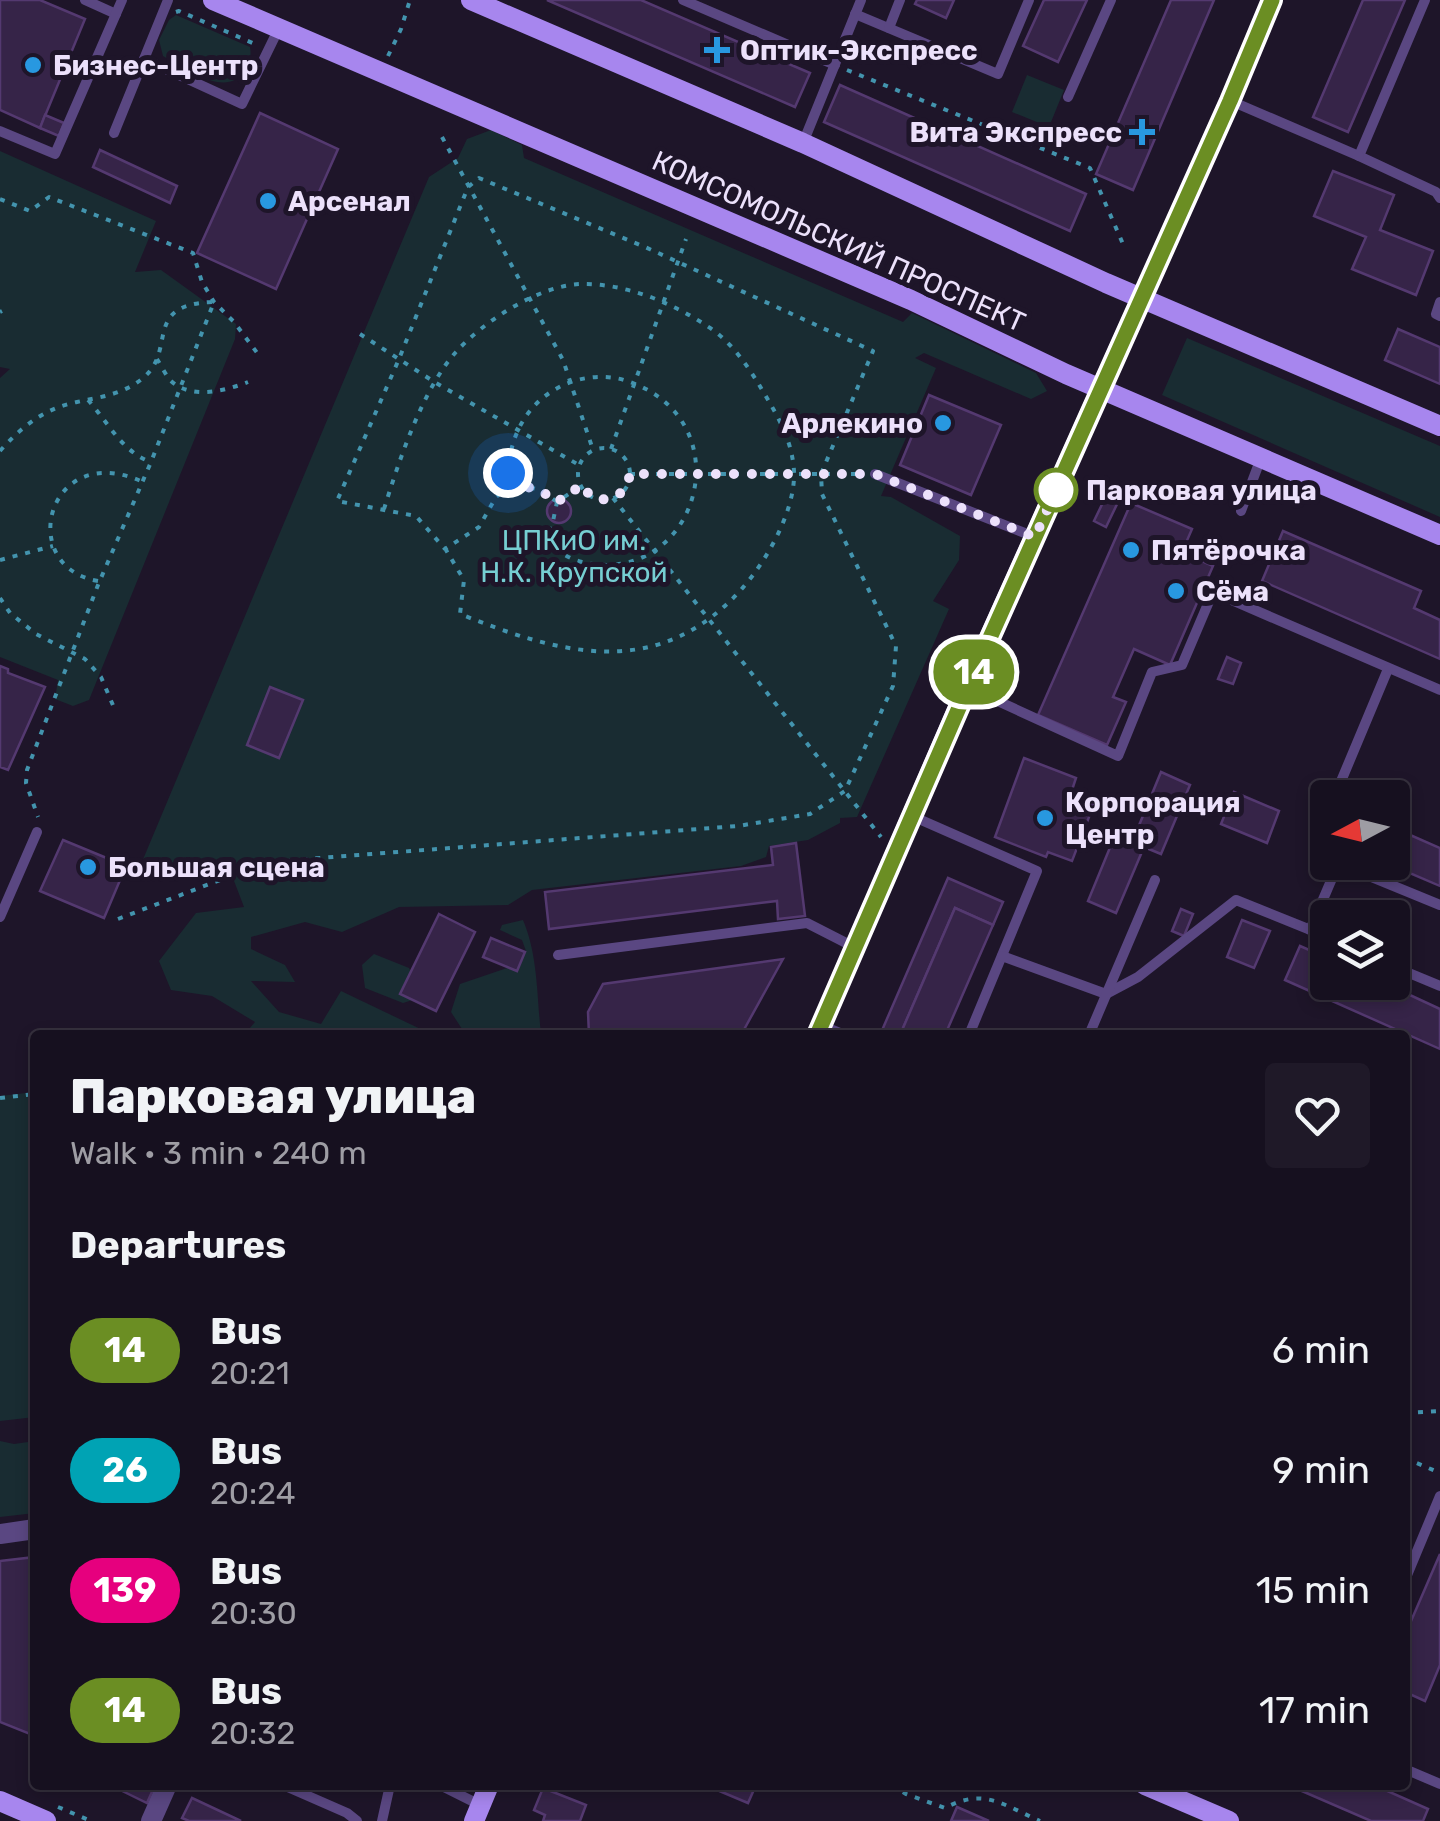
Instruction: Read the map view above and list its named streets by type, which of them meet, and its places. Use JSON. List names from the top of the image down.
{
  "streets": {
    "main road": ["КОМСОМОЛЬСКИЙ ПРОСПЕКТ"]
  },
  "parks": ["ЦПКиО им. Н.К. Крупской"],
  "places": {
    "health": ["Оптик-Экспресс", "Вита Экспресс"],
    "other": [
      "Бизнес-Центр",
      "Арсенал",
      "Арлекино",
      "Парковая улица",
      "Пятёрочка",
      "Сёма",
      "Корпорация Центр",
      "Большая сцена"
    ]
  },
  "lines": ["bus line 14"],
  "north": "left",
  "page": {
    "on_map": "14",
    "heading": [
      ["Парковая улица", "Walk · 3 min · 240 m"],
      "Departures"
    ],
    "list": [
      {
        "mark": "14",
        "name": "Bus",
        "note": "20:21",
        "value": "6 min"
      },
      {
        "mark": "26",
        "name": "Bus",
        "note": "20:24",
        "value": "9 min"
      },
      {
        "mark": "139",
        "name": "Bus",
        "note": "20:30",
        "value": "15 min"
      },
      {
        "mark": "14",
        "name": "Bus",
        "note": "20:32",
        "value": "17 min"
      }
    ]
  }
}
